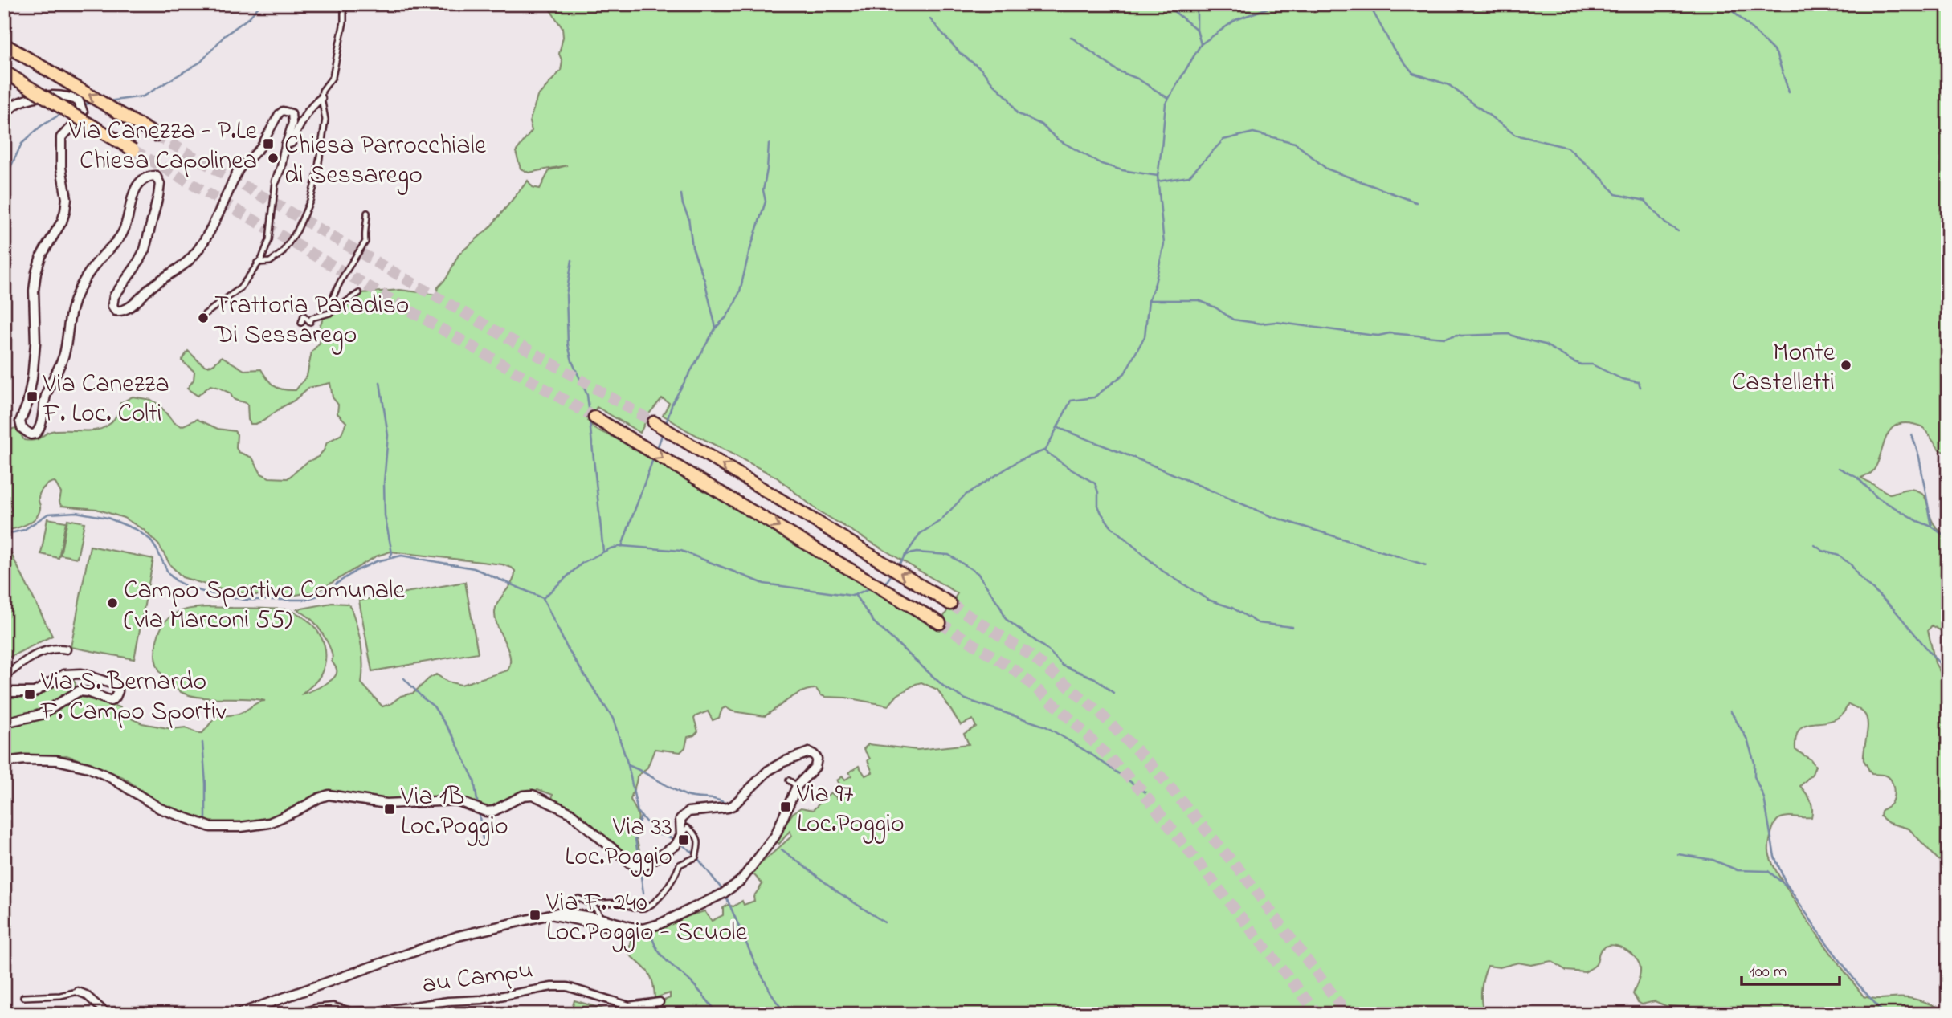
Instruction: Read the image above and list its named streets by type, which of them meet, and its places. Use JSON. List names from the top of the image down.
{
  "streets": {
    "street": ["au Campu"]
  },
  "places": {
    "transit": [
      "Via Canezza - P.Le Chiesa Capolinea",
      "Via Canezza F. Loc. Colti",
      "Via S. Bernardo F. Campo Sportiv",
      "Via 97 Loc.Poggio",
      "Via 1B Loc.Poggio",
      "Via 33 Loc.Poggio",
      "Via F. 240 Loc.Poggio - Scuole"
    ],
    "other": [
      "Chiesa Parrocchiale di Sessarego",
      "Trattoria Paradiso Di Sessarego",
      "Monte Castelletti",
      "Campo Sportivo Comunale (via Marconi 55)"
    ]
  },
  "scale_bar": "100 m"
}
